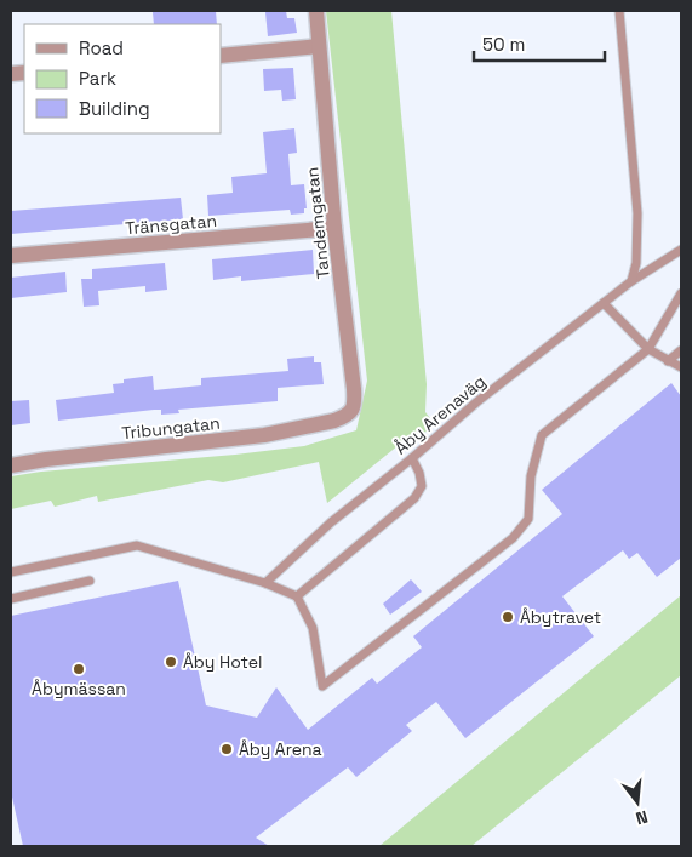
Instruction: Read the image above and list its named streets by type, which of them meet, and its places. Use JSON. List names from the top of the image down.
{
  "streets": {
    "street": ["Tandemgatan", "Tränsgatan", "Tribungatan"],
    "lane": ["Åby Arenaväg"]
  },
  "crossings": [
    ["Tandemgatan", "Tränsgatan"],
    ["Tandemgatan", "Tribungatan"]
  ],
  "places": [
    "Åbytravet",
    "Åby Hotel",
    "Åbymässan",
    "Åby Arena"
  ],
  "legend": ["Road", "Park", "Building"],
  "scale_bar": "50 m",
  "north": "bottom"
}
